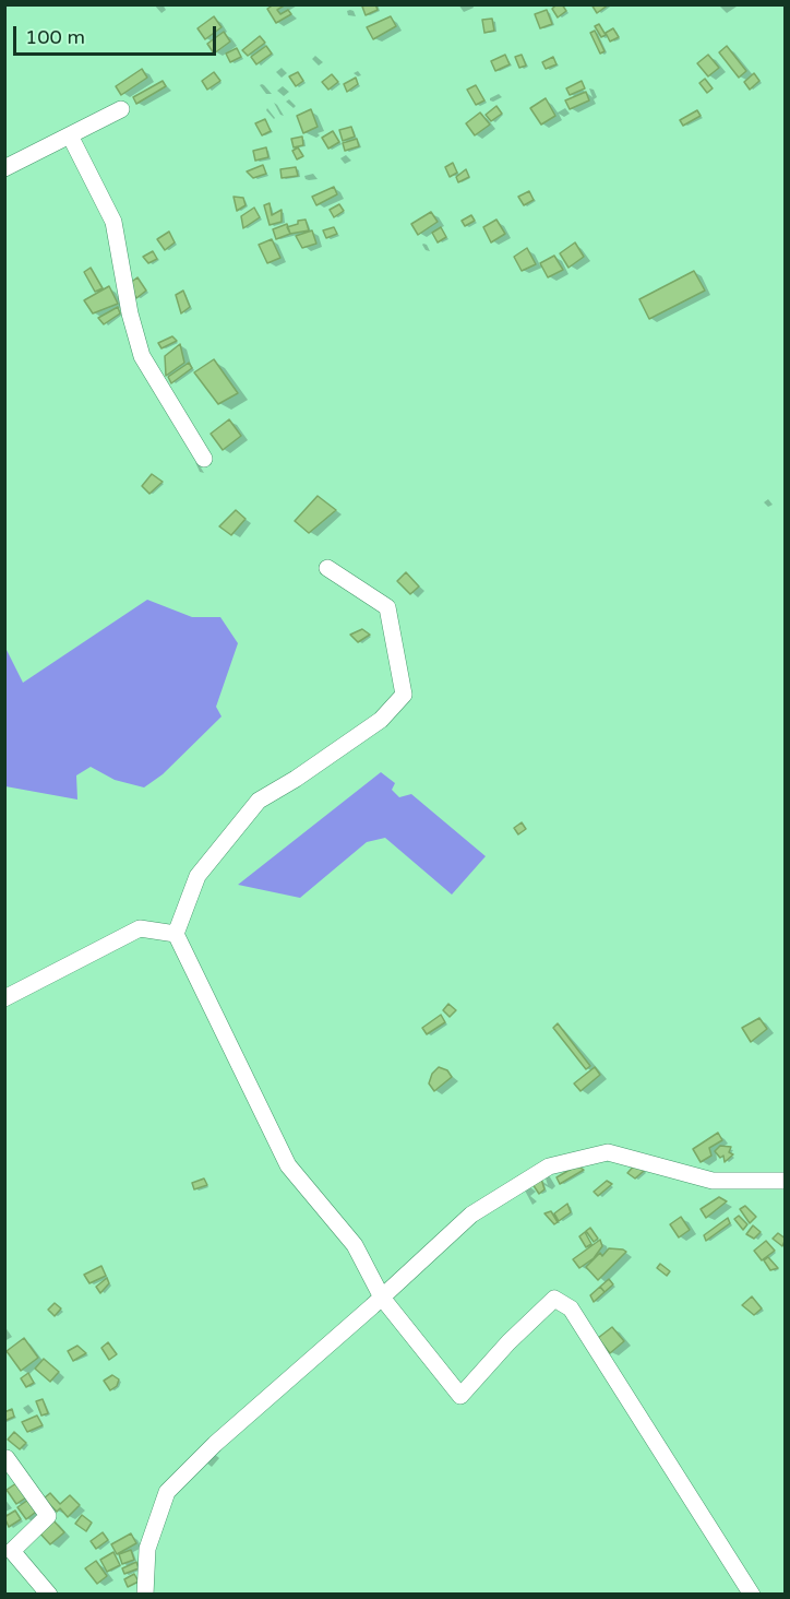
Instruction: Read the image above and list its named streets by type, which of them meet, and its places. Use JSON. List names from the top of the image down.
{
  "scale_bar": "100 m"
}
